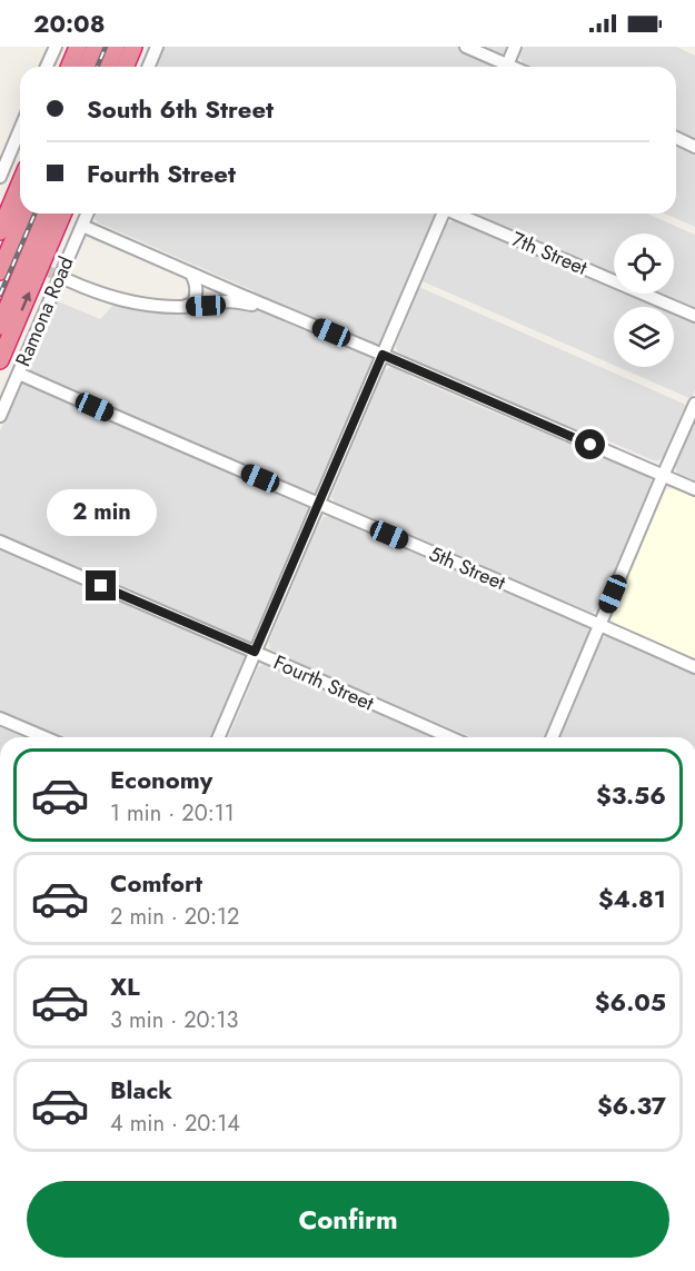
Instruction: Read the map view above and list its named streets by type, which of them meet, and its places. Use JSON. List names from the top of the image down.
{
  "streets": {
    "street": [
      "7th Street",
      "Ramona Road",
      "5th Street",
      "Fourth Street"
    ]
  },
  "crossings": [
    ["Ramona Road", "5th Street"]
  ],
  "page": {
    "status": "20:08",
    "banner": ["South 6th Street", "Fourth Street"],
    "bubble": "2 min",
    "list": [
      {
        "name": "Economy",
        "note": "1 min · 20:11",
        "value": "$3.56"
      },
      {
        "name": "Comfort",
        "note": "2 min · 20:12",
        "value": "$4.81"
      },
      {
        "name": "XL",
        "note": "3 min · 20:13",
        "value": "$6.05"
      },
      {
        "name": "Black",
        "note": "4 min · 20:14",
        "value": "$6.37"
      }
    ],
    "buttons": "Confirm"
  }
}
